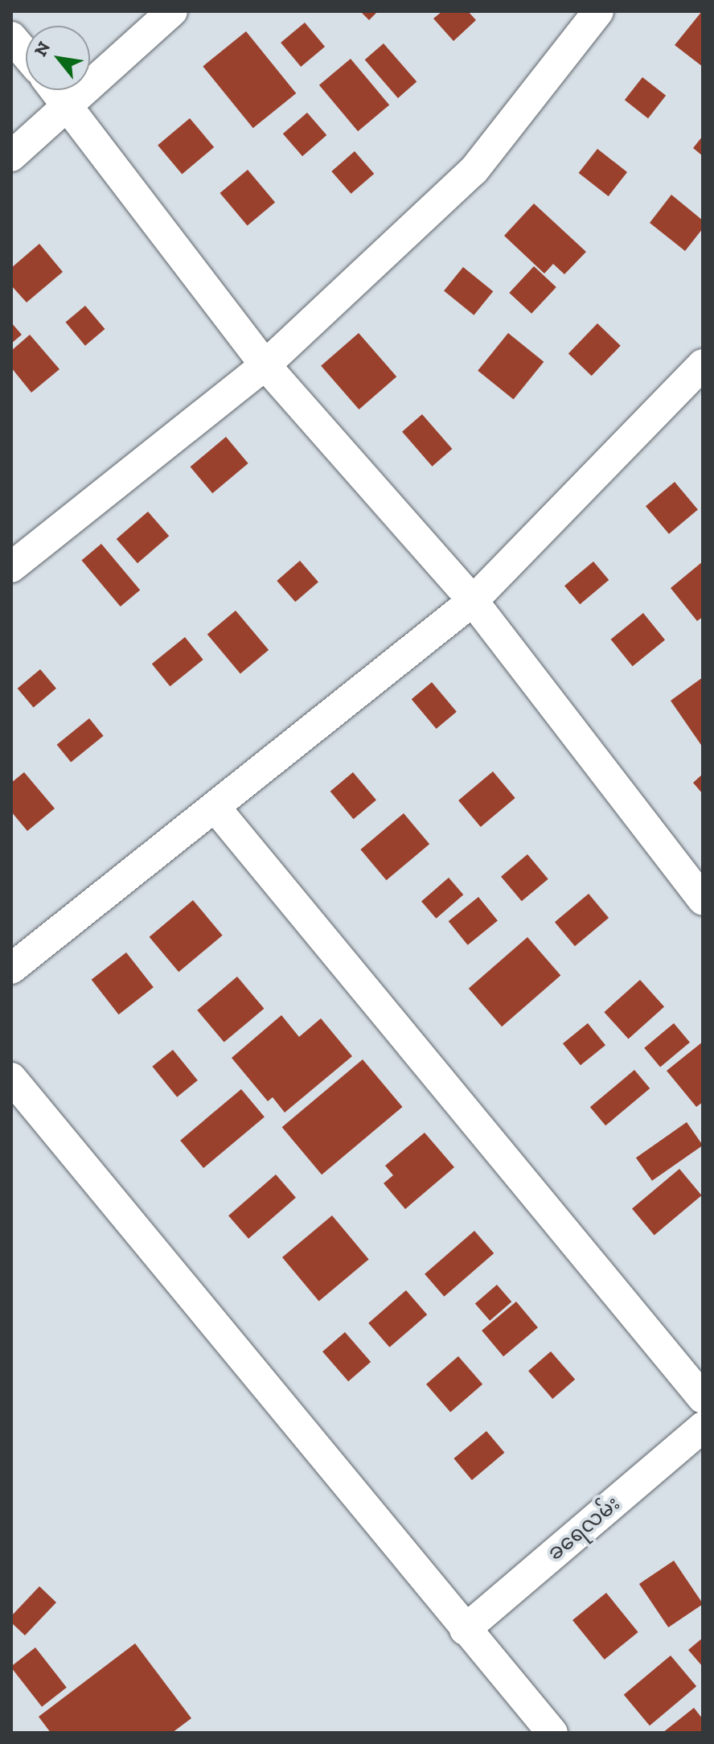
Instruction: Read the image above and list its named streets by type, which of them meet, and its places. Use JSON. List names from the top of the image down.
{
  "streets": {
    "street": ["ခရေလမ်း"]
  },
  "north": "top left"
}
